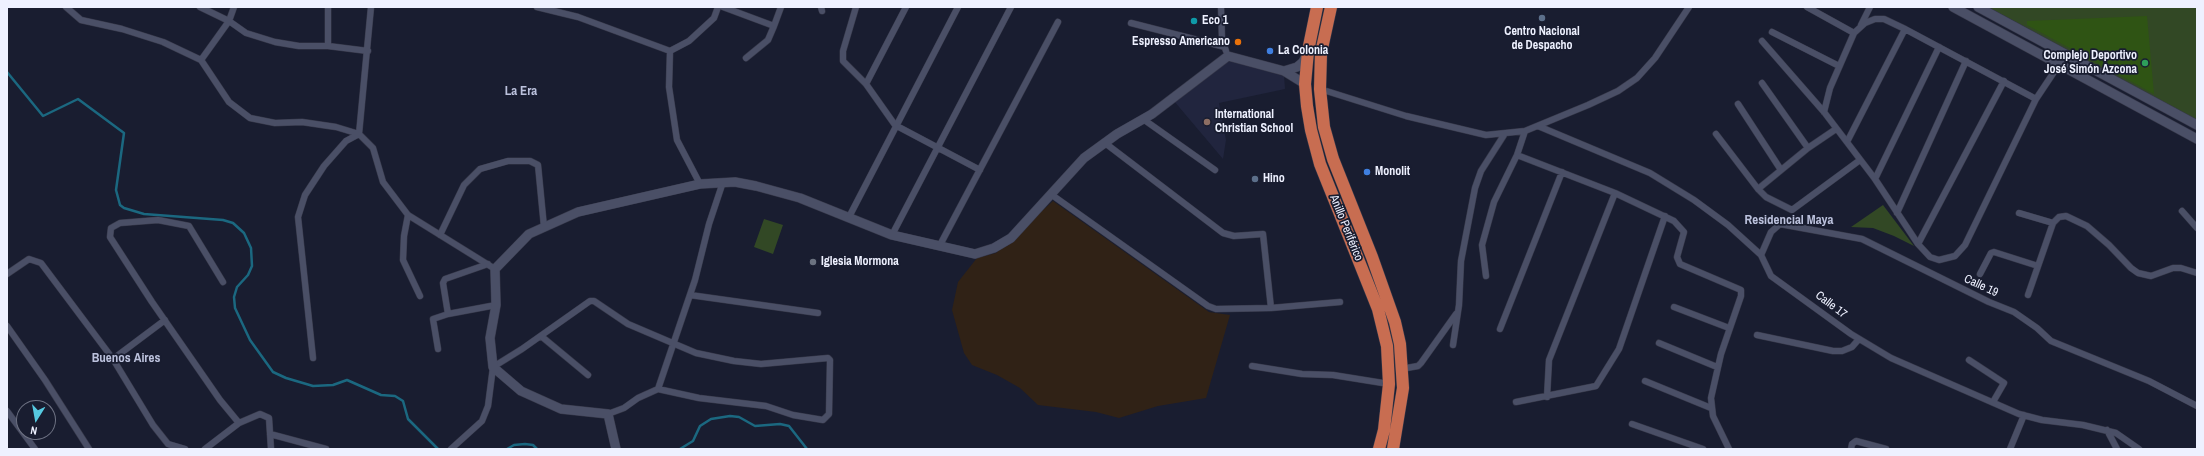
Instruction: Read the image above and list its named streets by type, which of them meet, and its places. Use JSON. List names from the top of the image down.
{
  "streets": {
    "highway": ["Anillo Periférico"],
    "street": ["Calle 19", "Calle 17"]
  },
  "crossings": [
    ["Calle 19", "Calle 17"]
  ],
  "districts": ["La Era", "Residencial Maya", "Buenos Aires"],
  "places": [
    "Centro Nacional de Despacho",
    "Eco 1",
    "Espresso Americano",
    "La Colonia",
    "Complejo Deportivo José Simón Azcona",
    "International Christian School",
    "Monolit",
    "Hino",
    "Iglesia Mormona"
  ],
  "north": "bottom"
}
